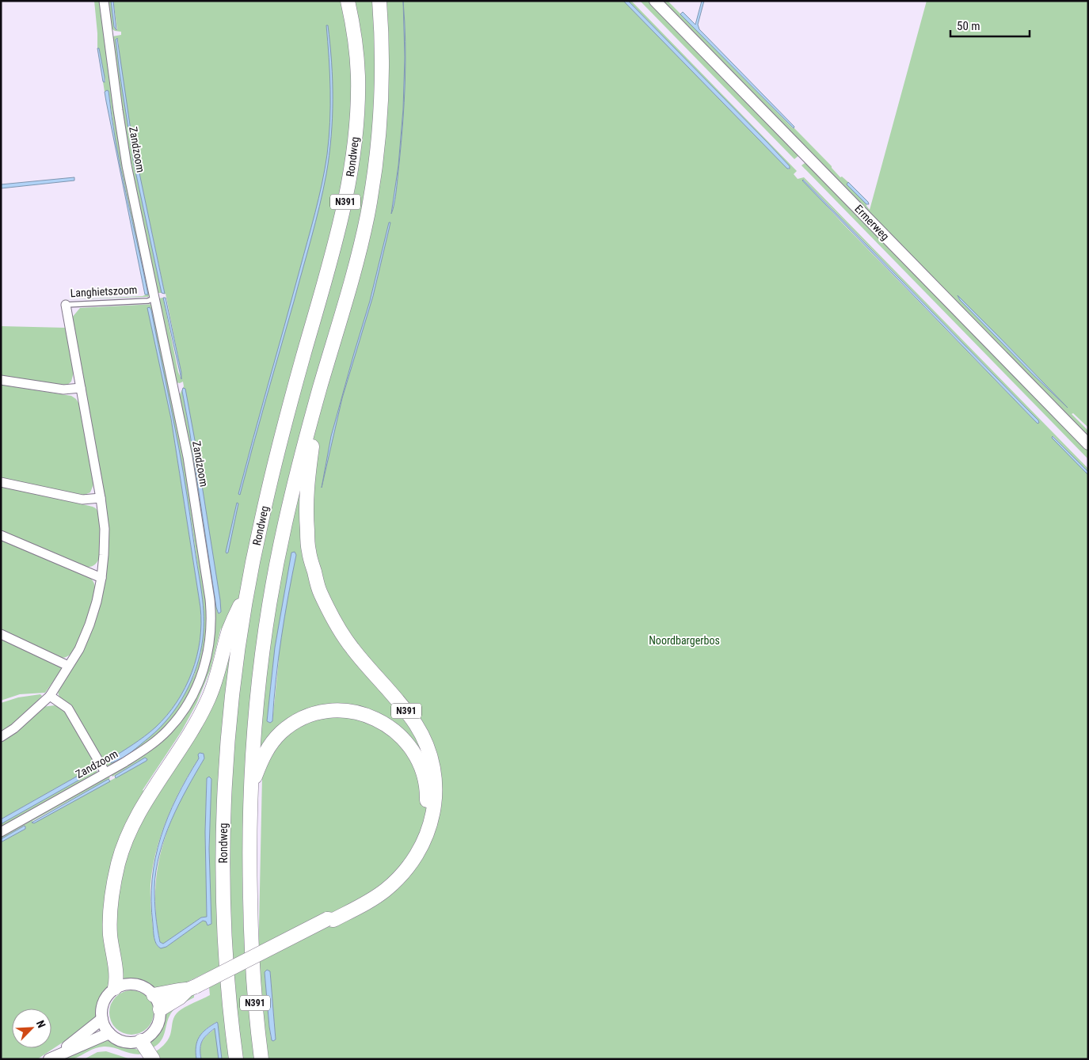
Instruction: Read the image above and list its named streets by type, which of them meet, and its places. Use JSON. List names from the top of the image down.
{
  "streets": {
    "main road": ["Rondweg", "N391"],
    "street": ["Zandzoom", "Ermerweg", "Langhietszoom"]
  },
  "crossings": [
    ["Zandzoom", "Langhietszoom"],
    ["Rondweg", "N391"]
  ],
  "parks": ["Noordbargerbos"],
  "scale_bar": "50 m",
  "north": "top right"
}
